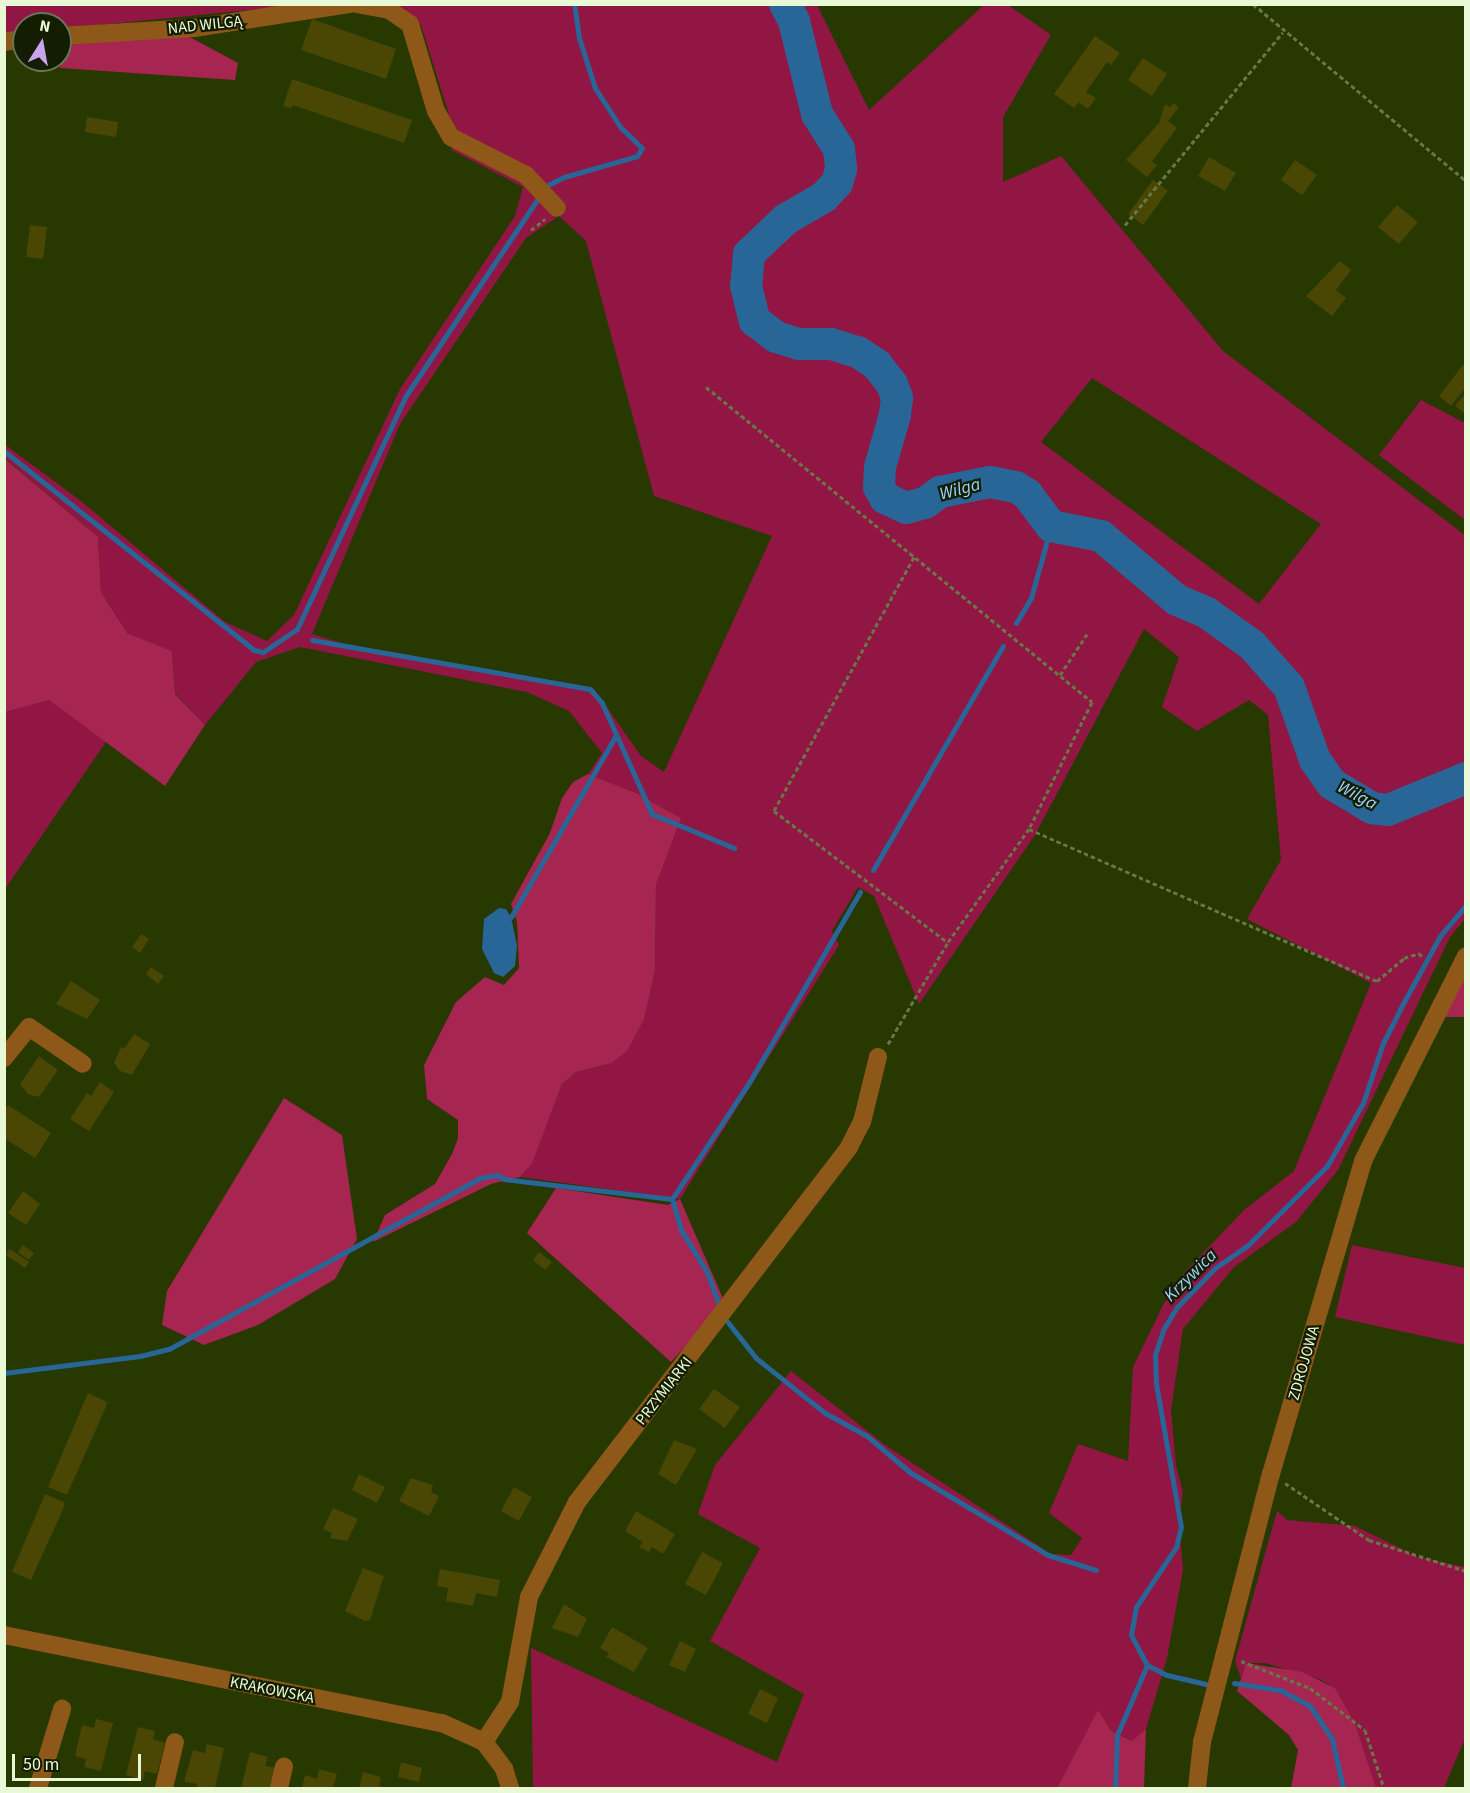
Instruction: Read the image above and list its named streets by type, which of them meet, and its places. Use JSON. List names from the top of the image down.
{
  "streets": {
    "street": [
      "NAD WILGĄ",
      "ZDROJOWA",
      "PRZYMIARKI",
      "KRAKOWSKA"
    ]
  },
  "crossings": [
    ["PRZYMIARKI", "KRAKOWSKA"]
  ],
  "water": ["Wilga", "Krzywica"],
  "scale_bar": "50 m",
  "north": "top"
}
